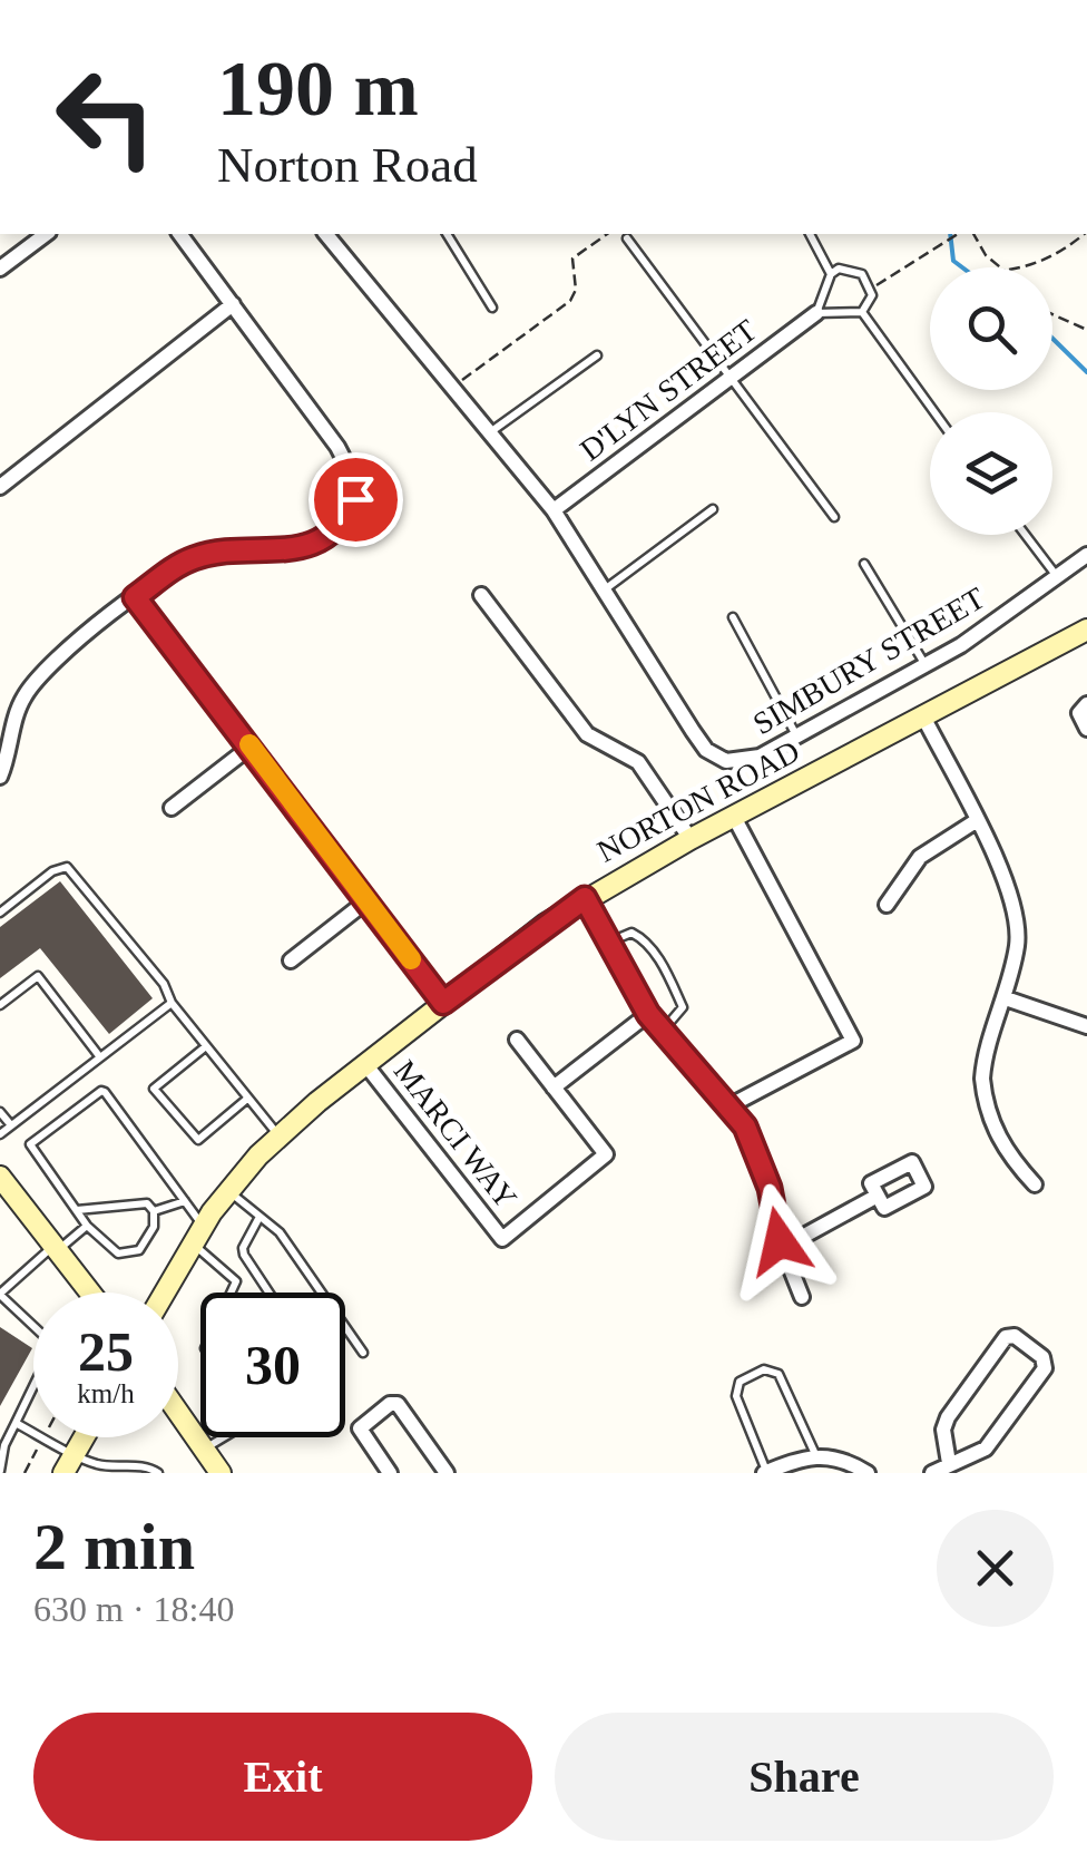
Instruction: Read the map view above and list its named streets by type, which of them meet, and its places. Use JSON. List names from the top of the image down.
{
  "streets": {
    "main road": ["NORTON ROAD"],
    "street": ["D'LYN STREET", "SIMBURY STREET", "MARCI WAY"]
  },
  "crossings": [
    ["NORTON ROAD", "MARCI WAY"]
  ],
  "page": {
    "turn": ["190 m", "Norton Road"],
    "speed": "25 km/h",
    "limit": "30",
    "heading": ["2 min", "630 m · 18:40"],
    "buttons": ["Exit", "Share"]
  }
}
